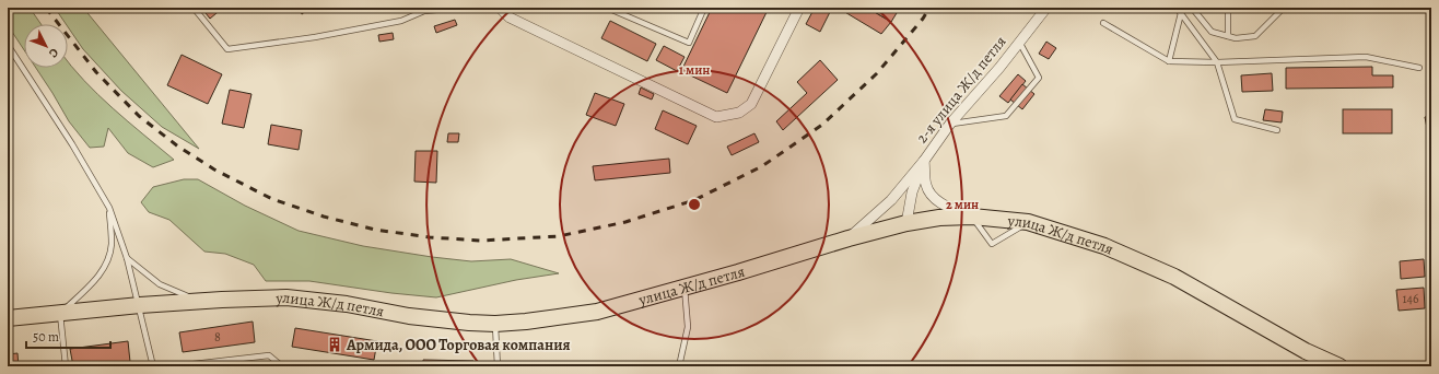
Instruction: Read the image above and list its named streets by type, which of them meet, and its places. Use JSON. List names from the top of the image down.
{
  "streets": {
    "main road": ["улица Ж/д петля"],
    "street": ["2-я улица Ж/д петля"]
  },
  "crossings": [
    ["2-я улица Ж/д петля", "улица Ж/д петля"]
  ],
  "places": {
    "building": ["Армида, ООО Торговая компания"]
  },
  "house_numbers": ["146", "8"],
  "scale_bar": "50 m",
  "north": "bottom right",
  "rings": ["1 мин", "2 мин"]
}
